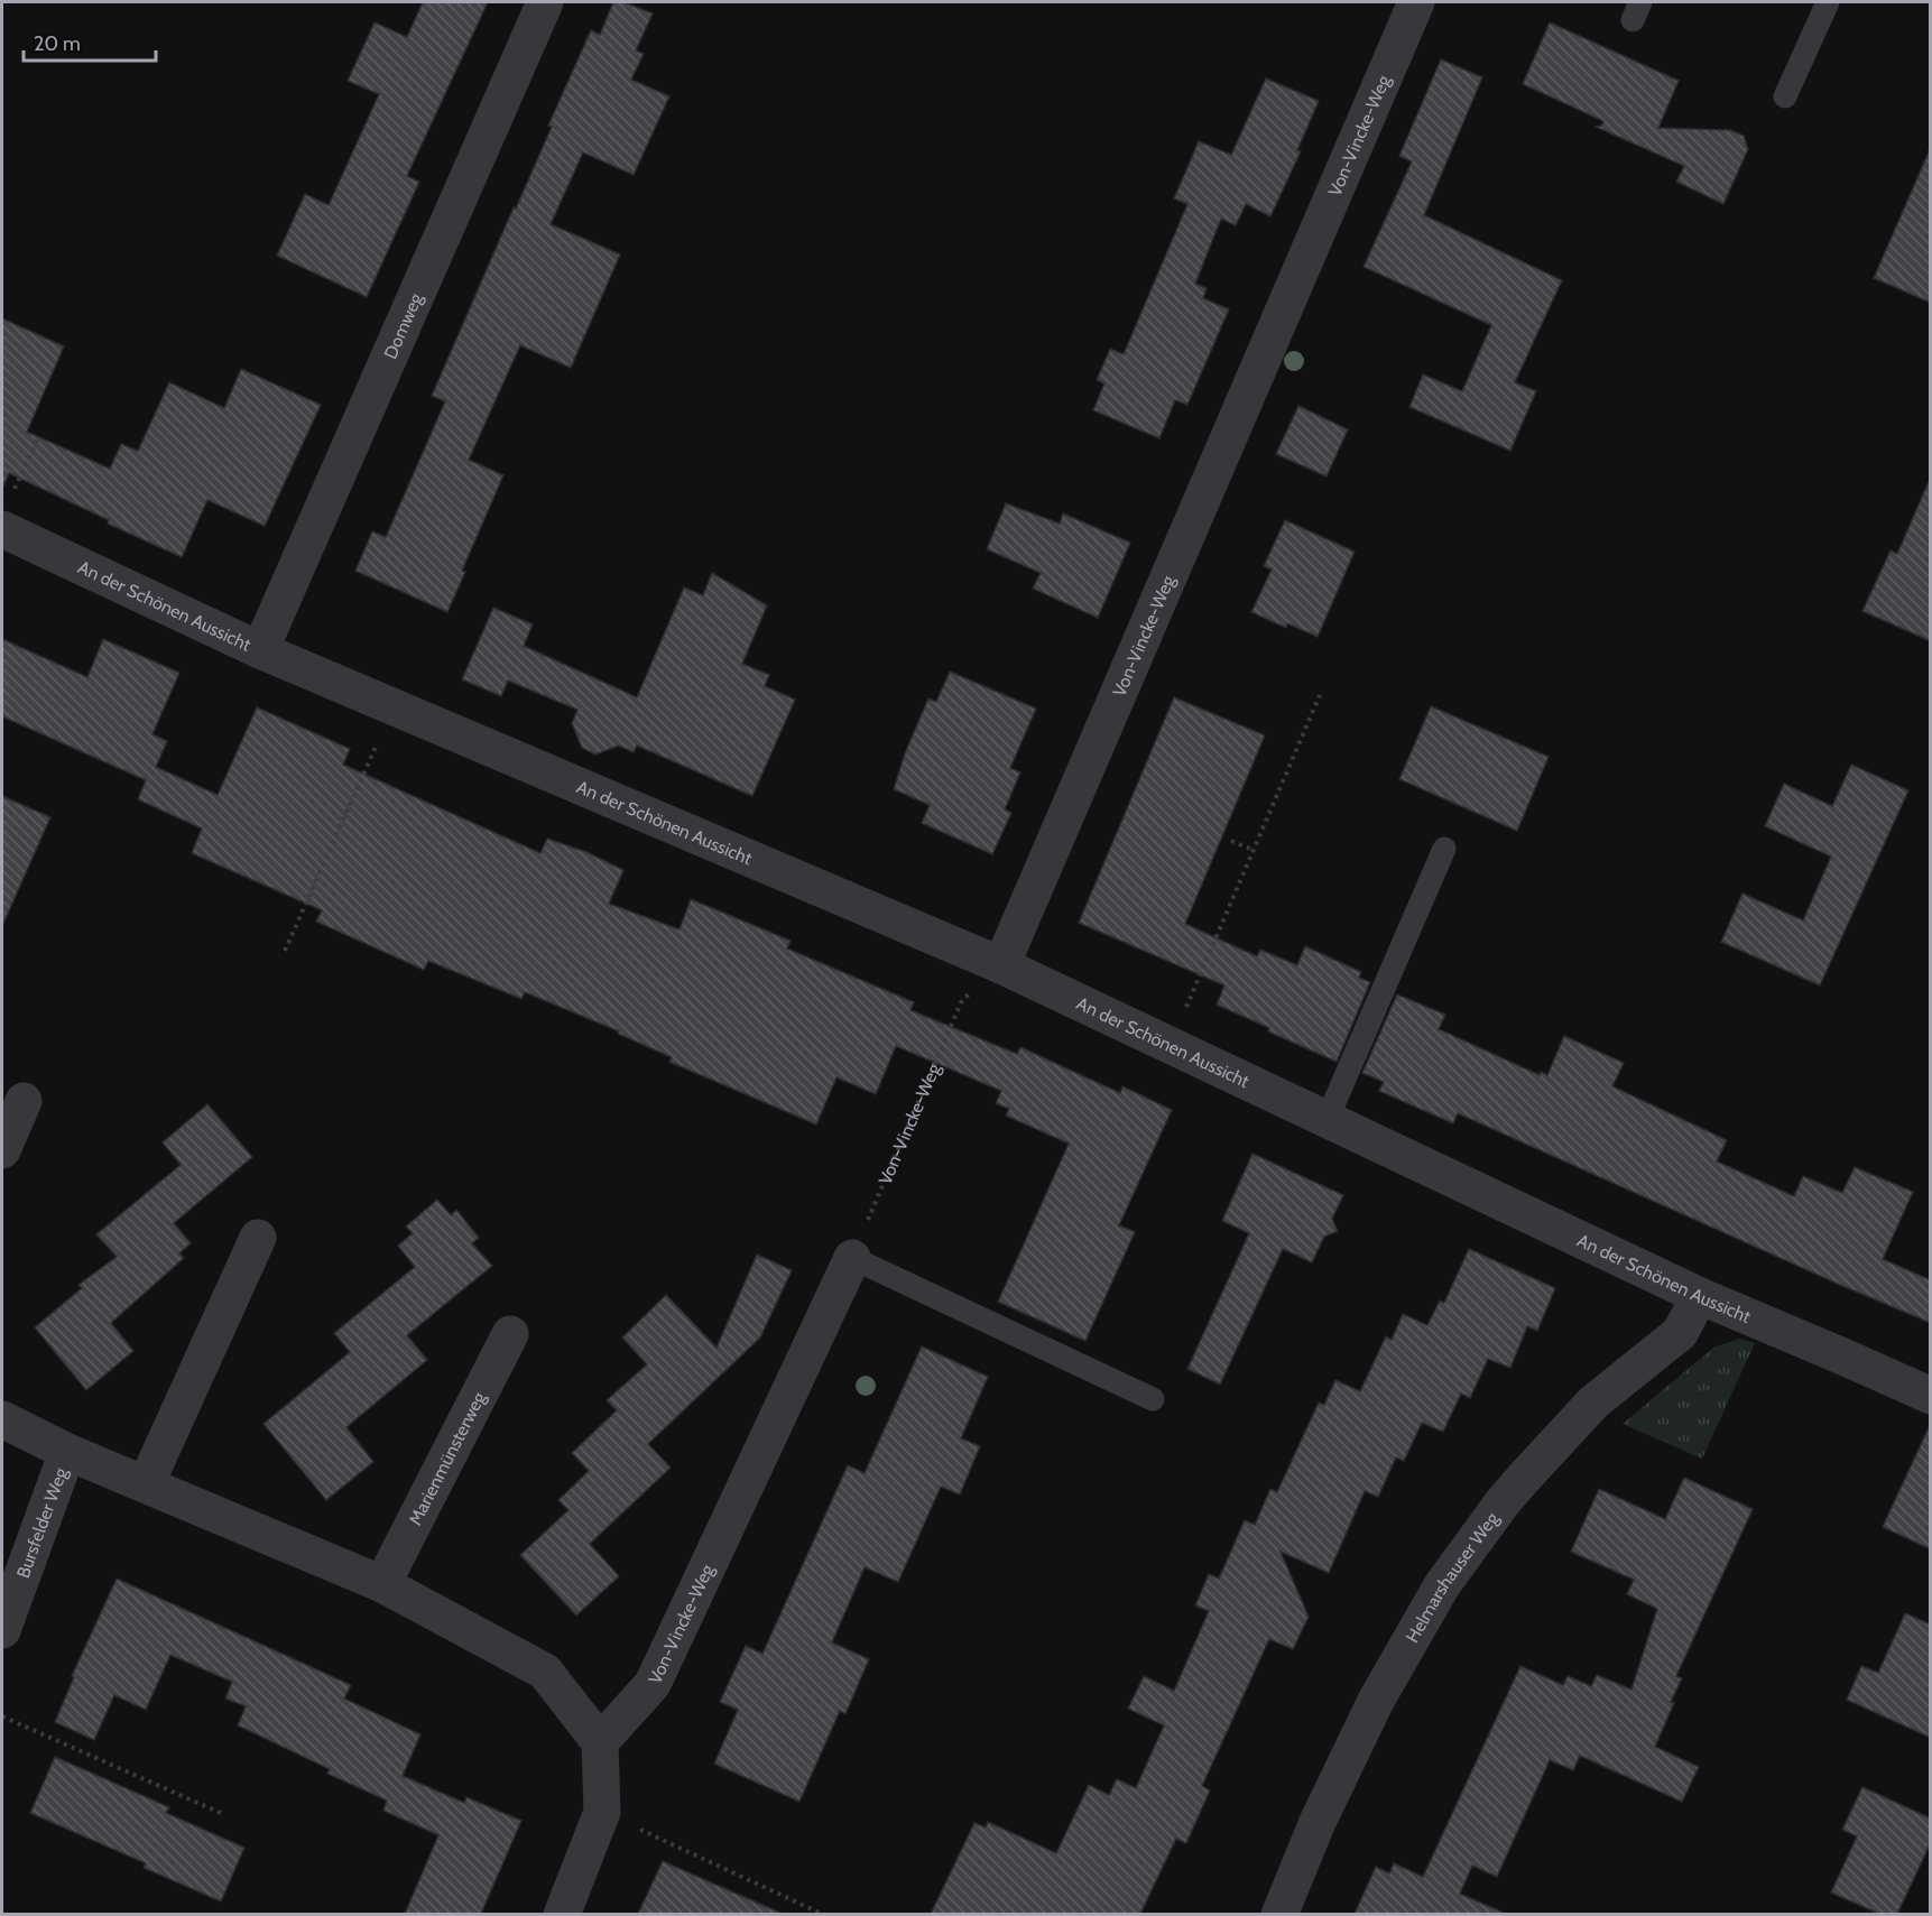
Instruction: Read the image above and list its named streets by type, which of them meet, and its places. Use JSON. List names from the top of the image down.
{
  "streets": {
    "street": [
      "Von-Vincke-Weg",
      "Domweg",
      "An der Schönen Aussicht",
      "Marienmünsterweg",
      "Bursfelder Weg",
      "Helmarshauser Weg"
    ]
  },
  "crossings": [
    ["Von-Vincke-Weg", "An der Schönen Aussicht"],
    ["Domweg", "An der Schönen Aussicht"],
    ["An der Schönen Aussicht", "Helmarshauser Weg"]
  ],
  "scale_bar": "20 m"
}
